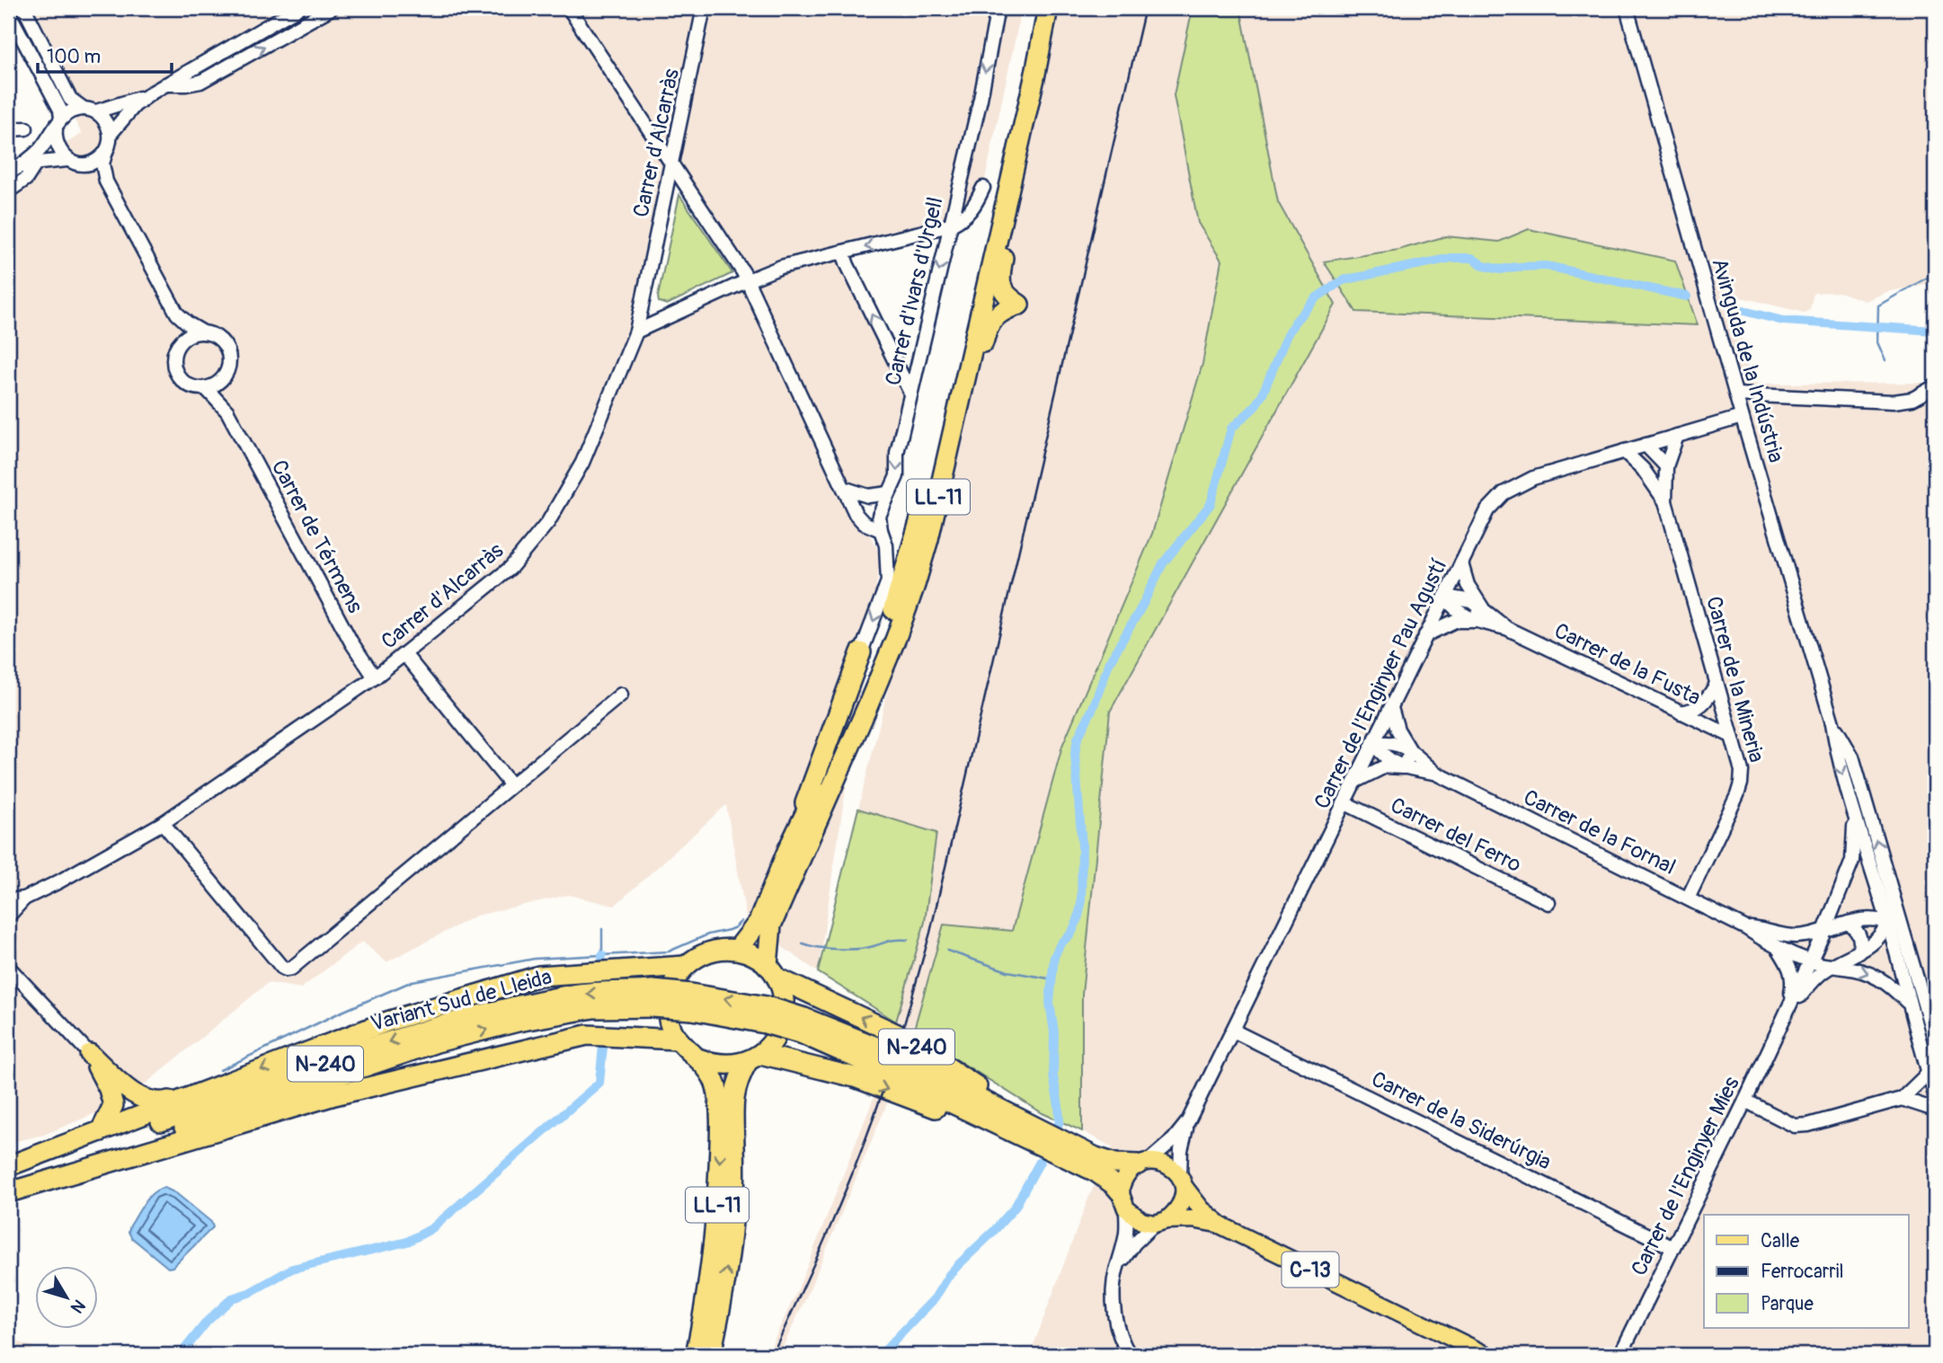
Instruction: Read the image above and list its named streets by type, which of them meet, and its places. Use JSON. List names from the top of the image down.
{
  "streets": {
    "highway": ["LL-11", "Variant Sud de Lleida", "N-240"],
    "main road": ["C-13"],
    "street": [
      "Carrer d'Alcarràs",
      "Carrer d'Ivars d'Urgell",
      "Avinguda de la Indústria",
      "Carrer de Térmens",
      "Carrer de la Fusta",
      "Carrer de la Mineria",
      "Carrer de l'Enginyer Pau Agustí",
      "Carrer de la Fornal",
      "Carrer del Ferro",
      "Carrer de la Siderúrgia",
      "Carrer de l'Enginyer Mies"
    ]
  },
  "crossings": [
    ["Carrer d'Alcarràs", "Carrer de Térmens"],
    ["Avinguda de la Indústria", "Carrer de l'Enginyer Pau Agustí"],
    ["Avinguda de la Indústria", "Carrer de la Fornal"],
    ["Avinguda de la Indústria", "Carrer de l'Enginyer Mies"],
    ["LL-11", "N-240"],
    ["Carrer de la Fusta", "Carrer de la Mineria"],
    ["Carrer de la Fusta", "Carrer de l'Enginyer Pau Agustí"],
    ["Carrer de la Mineria", "Carrer de l'Enginyer Pau Agustí"],
    ["Carrer de la Mineria", "Carrer de la Fornal"],
    ["Carrer de l'Enginyer Pau Agustí", "Carrer de la Fornal"],
    ["Carrer de l'Enginyer Pau Agustí", "Carrer del Ferro"],
    ["Carrer de l'Enginyer Pau Agustí", "N-240"],
    ["Carrer de l'Enginyer Pau Agustí", "Carrer de la Siderúrgia"],
    ["Carrer de l'Enginyer Pau Agustí", "C-13"],
    ["Carrer de la Fornal", "Carrer de l'Enginyer Mies"],
    ["Variant Sud de Lleida", "N-240"],
    ["N-240", "C-13"],
    ["Carrer de la Siderúrgia", "Carrer de l'Enginyer Mies"]
  ],
  "one_way": ["Carrer d'Ivars d'Urgell"],
  "legend": ["Calle", "Ferrocarril", "Parque"],
  "scale_bar": "100 m",
  "north": "bottom right"
}
